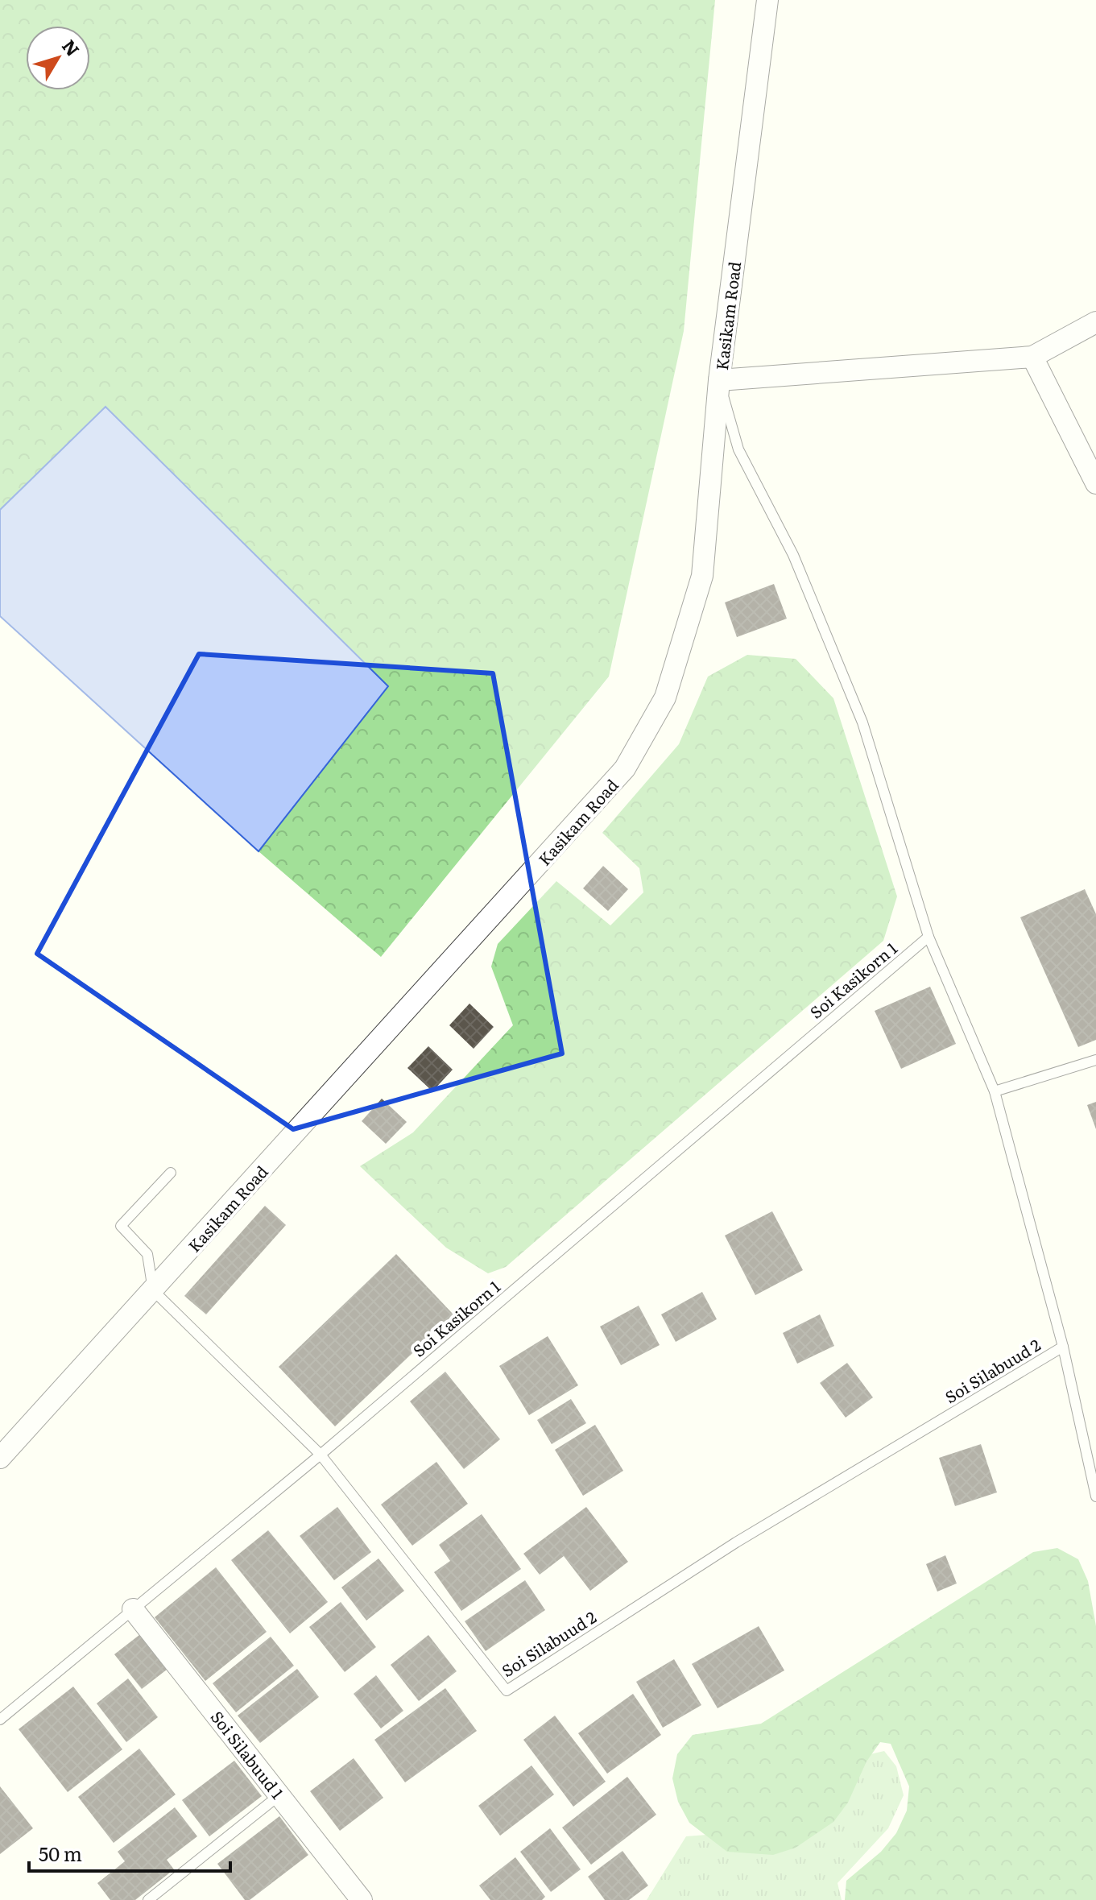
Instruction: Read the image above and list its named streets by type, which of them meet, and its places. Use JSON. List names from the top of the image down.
{
  "streets": {
    "street": ["Kasikam Road", "Soi Silabuud 1"],
    "lane": ["Soi Kasikorn 1", "Soi Silabuud 2"]
  },
  "crossings": [
    ["Kasikam Road", "Soi Silabuud 2"],
    ["Soi Kasikorn 1", "Soi Silabuud 2"],
    ["Soi Kasikorn 1", "Soi Silabuud 1"]
  ],
  "scale_bar": "50 m",
  "north": "top right"
}
